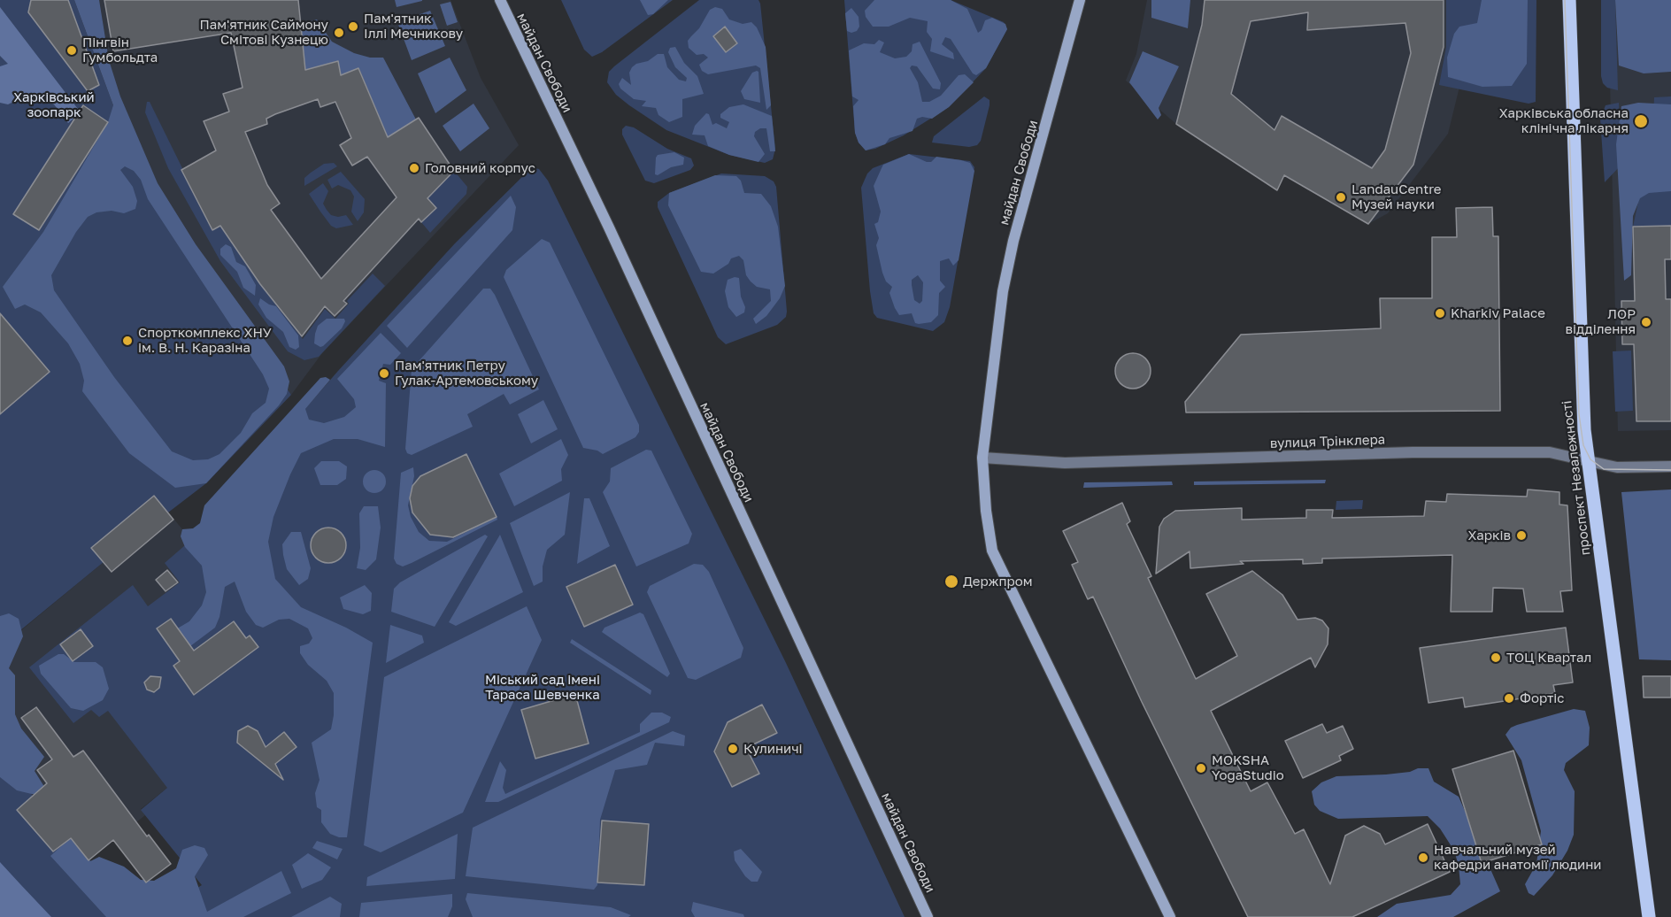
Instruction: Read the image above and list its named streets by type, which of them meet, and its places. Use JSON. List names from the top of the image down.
{
  "streets": {
    "main road": ["майдан Свободи", "проспект Незалежності"],
    "street": ["вулиця Трінклера"]
  },
  "crossings": [
    ["майдан Свободи", "вулиця Трінклера"],
    ["вулиця Трінклера", "проспект Незалежності"]
  ],
  "parks": ["Харківський зоопарк", "Міський сад імені Тараса Шевченка"],
  "places": [
    "Пам'ятник Іллі Мечникову",
    "Пам'ятник Саймону Смітові Кузнецю",
    "Пінгвін Гумбольдта",
    "Харківська обласна клінічна лікарня",
    "Головний корпус",
    "LandauCentre Музей науки",
    "Kharkiv Palace",
    "ЛОР відділення",
    "Спорткомплекс ХНУ ім. В. Н. Каразіна",
    "Пам'ятник Петру Гулак-Артемовському",
    "Харків",
    "Держпром",
    "ТОЦ Квартал",
    "Фортiс",
    "Кулиничі",
    "MOKSHA YogaStudio",
    "Навчальний музей кафедри анатомії людини"
  ]
}
